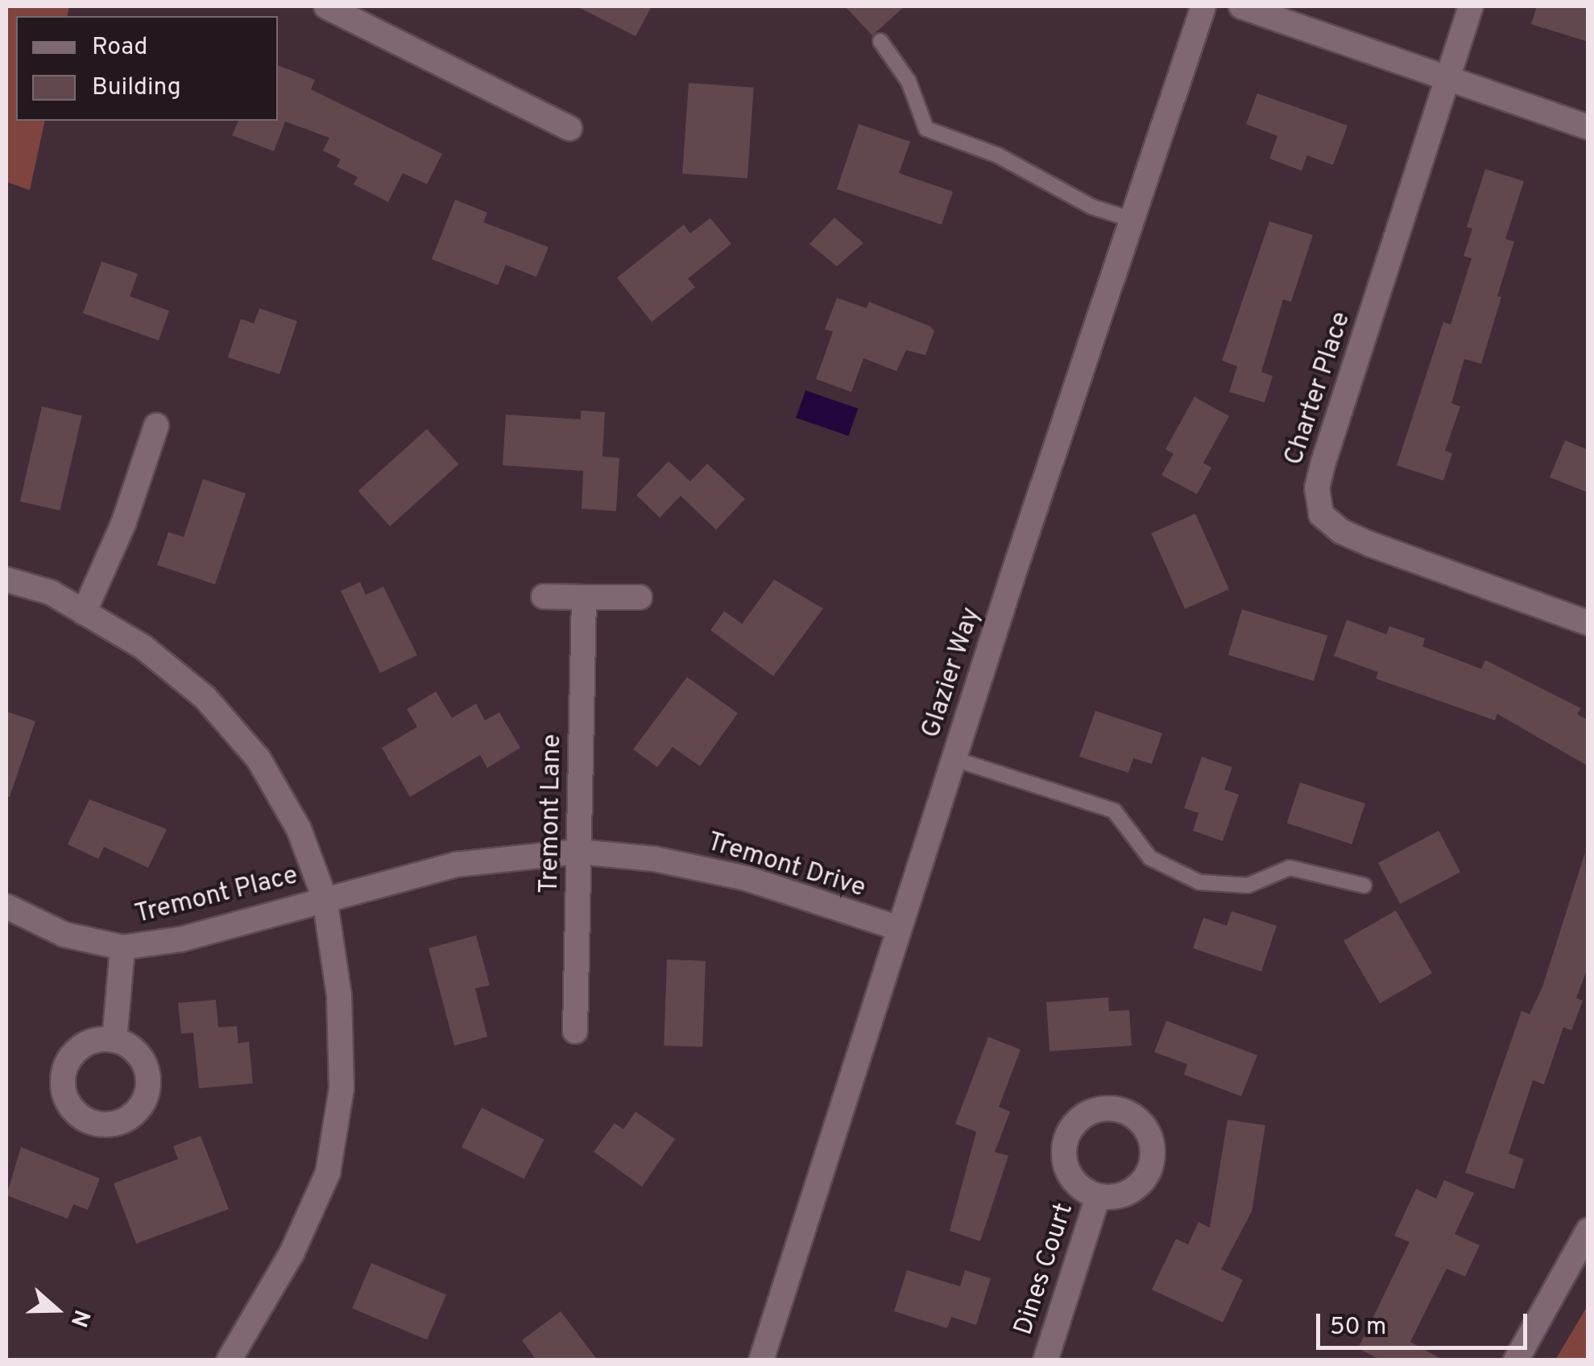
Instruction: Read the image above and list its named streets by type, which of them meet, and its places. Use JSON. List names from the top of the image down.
{
  "streets": {
    "street": [
      "Charter Place",
      "Glazier Way",
      "Tremont Lane",
      "Tremont Drive",
      "Tremont Place",
      "Dines Court"
    ]
  },
  "crossings": [
    ["Glazier Way", "Tremont Drive"],
    ["Tremont Lane", "Tremont Drive"],
    ["Tremont Drive", "Tremont Place"]
  ],
  "legend": ["Road", "Building"],
  "scale_bar": "50 m",
  "north": "right"
}
